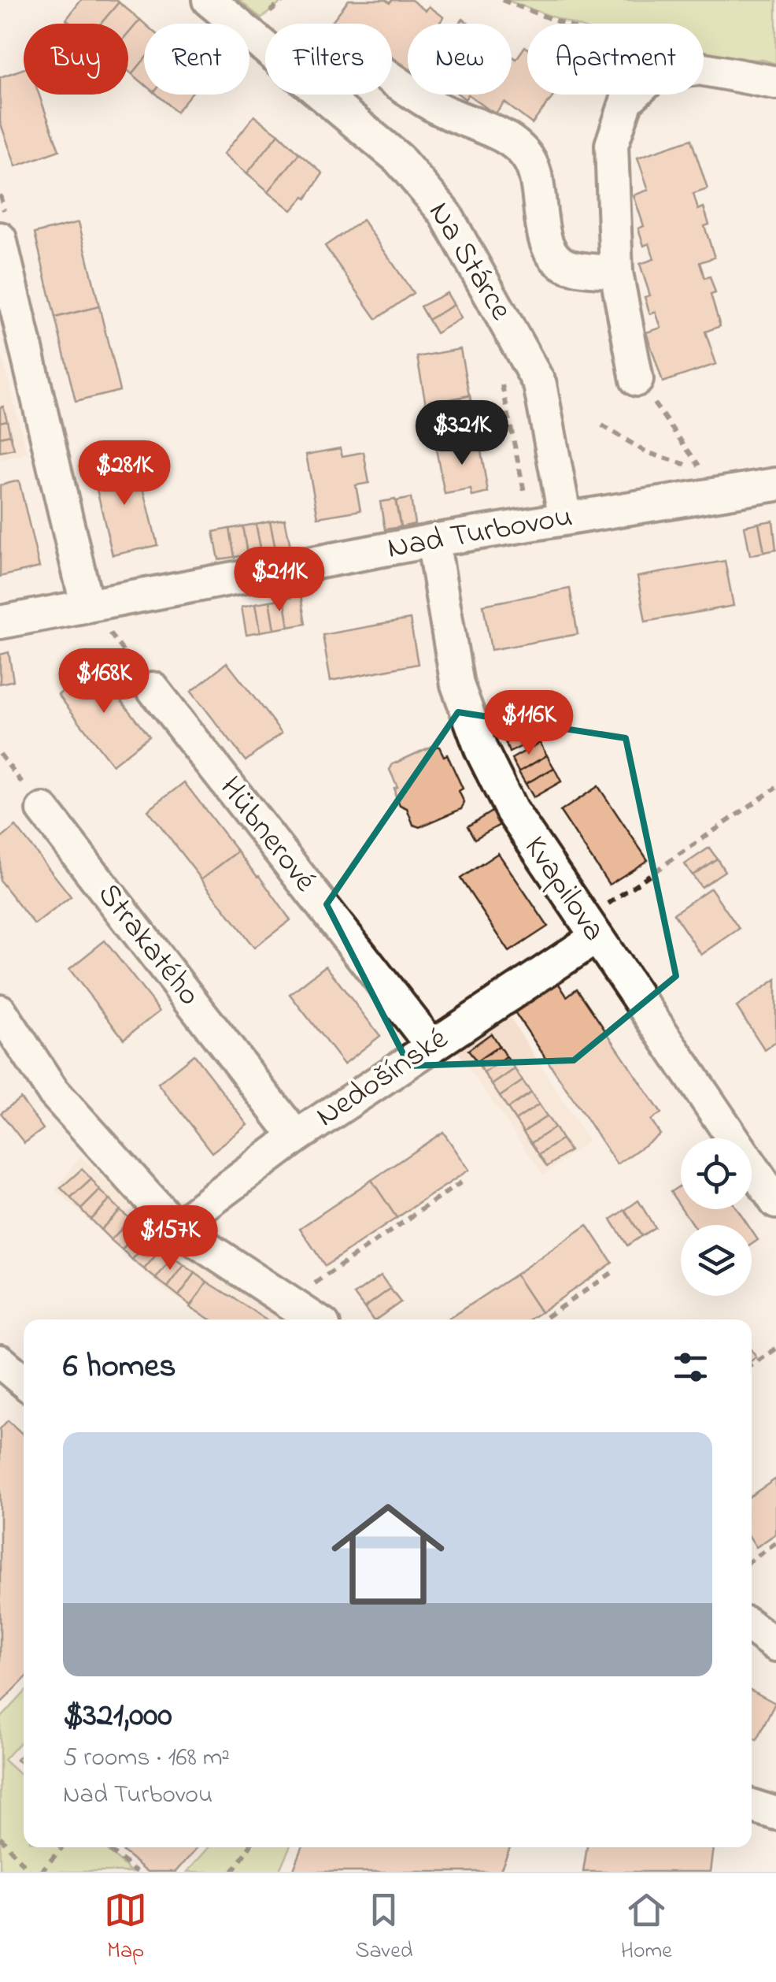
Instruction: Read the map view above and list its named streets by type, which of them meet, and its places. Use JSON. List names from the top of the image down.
{
  "streets": {
    "street": [
      "Na Stárce",
      "Nad Turbovou",
      "Hübnerové",
      "Kvapilova",
      "Strakatého",
      "Nedošínské"
    ]
  },
  "crossings": [
    ["Na Stárce", "Nad Turbovou"],
    ["Nad Turbovou", "Kvapilova"],
    ["Hübnerové", "Nedošínské"],
    ["Kvapilova", "Nedošínské"],
    ["Strakatého", "Nedošínské"]
  ],
  "page": {
    "chip": [
      "Buy",
      "Rent",
      "Filters",
      "New",
      "Apartment"
    ],
    "price": [
      "$321K",
      "$281K",
      "$211K",
      "$168K",
      "$116K",
      "$157K"
    ],
    "heading": "6 homes",
    "list": [
      {
        "name": "$321,000",
        "note": "5 rooms · 168 m² · Nad Turbovou"
      }
    ],
    "tabs": ["Map", "Saved", "Home"]
  }
}
